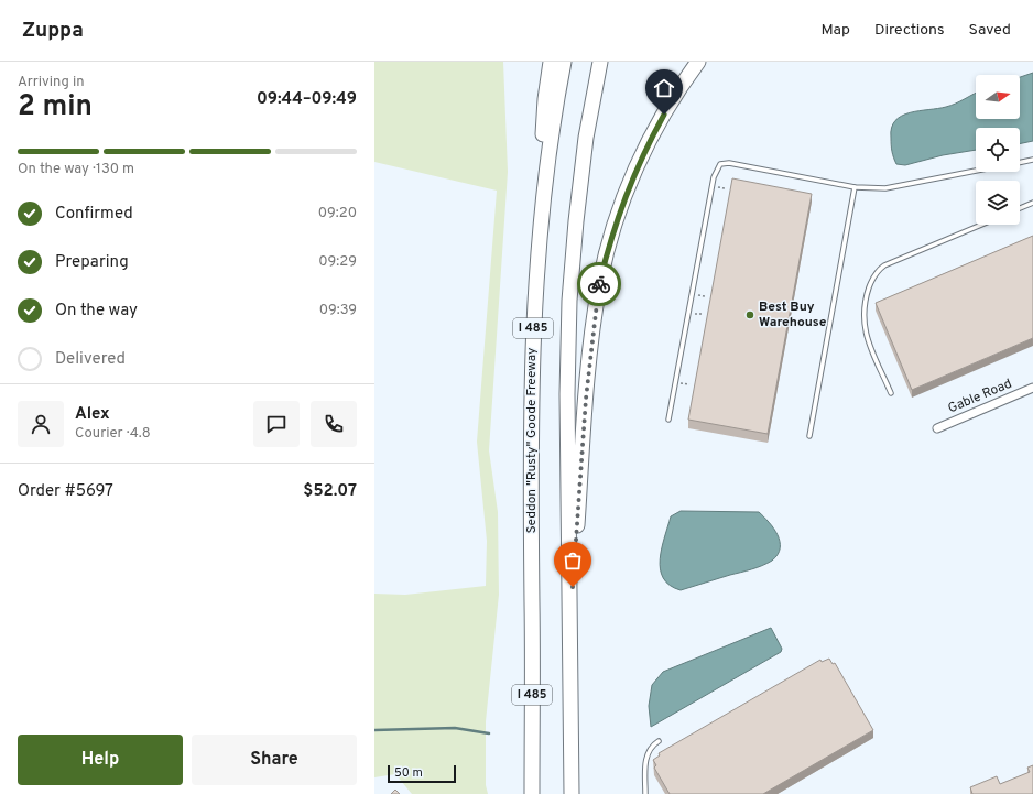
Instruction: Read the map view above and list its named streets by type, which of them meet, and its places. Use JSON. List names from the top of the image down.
{
  "streets": {
    "highway": ["I 485", "Seddon \"Rusty\" Goode Freeway"],
    "street": ["Gable Road"]
  },
  "places": ["Best Buy Warehouse"],
  "scale_bar": "50 m",
  "north": "right",
  "page": {
    "header": "Zuppa",
    "nav": ["Map", "Directions", "Saved"],
    "heading": ["2 min", "Arriving in", "09:44–09:49"],
    "panel": [
      "Alex",
      "Courier · 4.8",
      "Order #5697",
      "$52.07"
    ],
    "bar": "On the way · 130 m",
    "list": [
      ["Confirmed", "09:20"],
      ["Preparing", "09:29"],
      ["On the way", "09:39"],
      "Delivered"
    ],
    "buttons": ["Help", "Share"],
    "scale": "50 m"
  }
}
